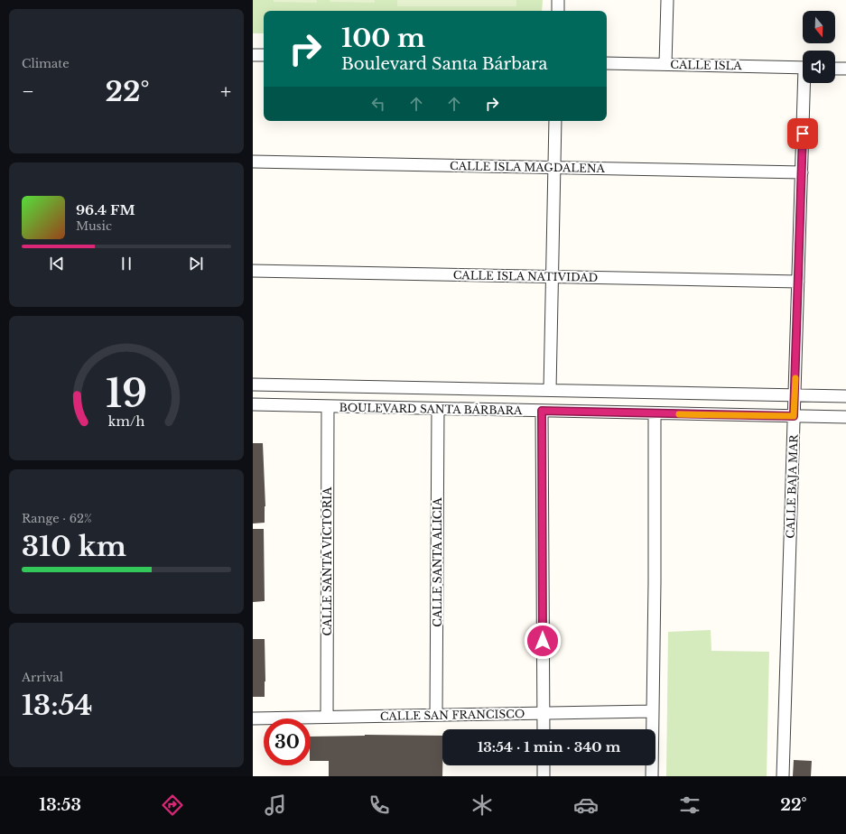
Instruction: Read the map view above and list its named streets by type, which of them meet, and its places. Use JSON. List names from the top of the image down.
{
  "streets": {
    "street": [
      "CALLE ISLA",
      "CALLE ISLA MAGDALENA",
      "CALLE ISLA NATIVIDAD",
      "BOULEVARD SANTA BÁRBARA",
      "CALLE BAJA MAR",
      "CALLE SANTA VICTORIA",
      "CALLE SANTA ALICIA",
      "CALLE SAN FRANCISCO"
    ]
  },
  "crossings": [
    ["CALLE ISLA MAGDALENA", "CALLE BAJA MAR"],
    ["CALLE ISLA NATIVIDAD", "CALLE BAJA MAR"],
    ["BOULEVARD SANTA BÁRBARA", "CALLE BAJA MAR"],
    ["BOULEVARD SANTA BÁRBARA", "CALLE SANTA VICTORIA"],
    ["BOULEVARD SANTA BÁRBARA", "CALLE SANTA ALICIA"],
    ["CALLE SANTA VICTORIA", "CALLE SAN FRANCISCO"],
    ["CALLE SANTA ALICIA", "CALLE SAN FRANCISCO"]
  ],
  "north": "bottom",
  "page": {
    "tile": [
      "Climate",
      ["Range · 62%", "310 km"],
      ["Arrival", "13:54"]
    ],
    "turn": ["100 m", "Boulevard Santa Bárbara"],
    "heat": ["−", "22°", "+"],
    "song": ["96.4 FM", "Music"],
    "limit": "30",
    "trip": "13:54 · 1 min · 340 m",
    "tabs": ["13:53", "22°"],
    "gauge": ["19", "km/h"]
  }
}
